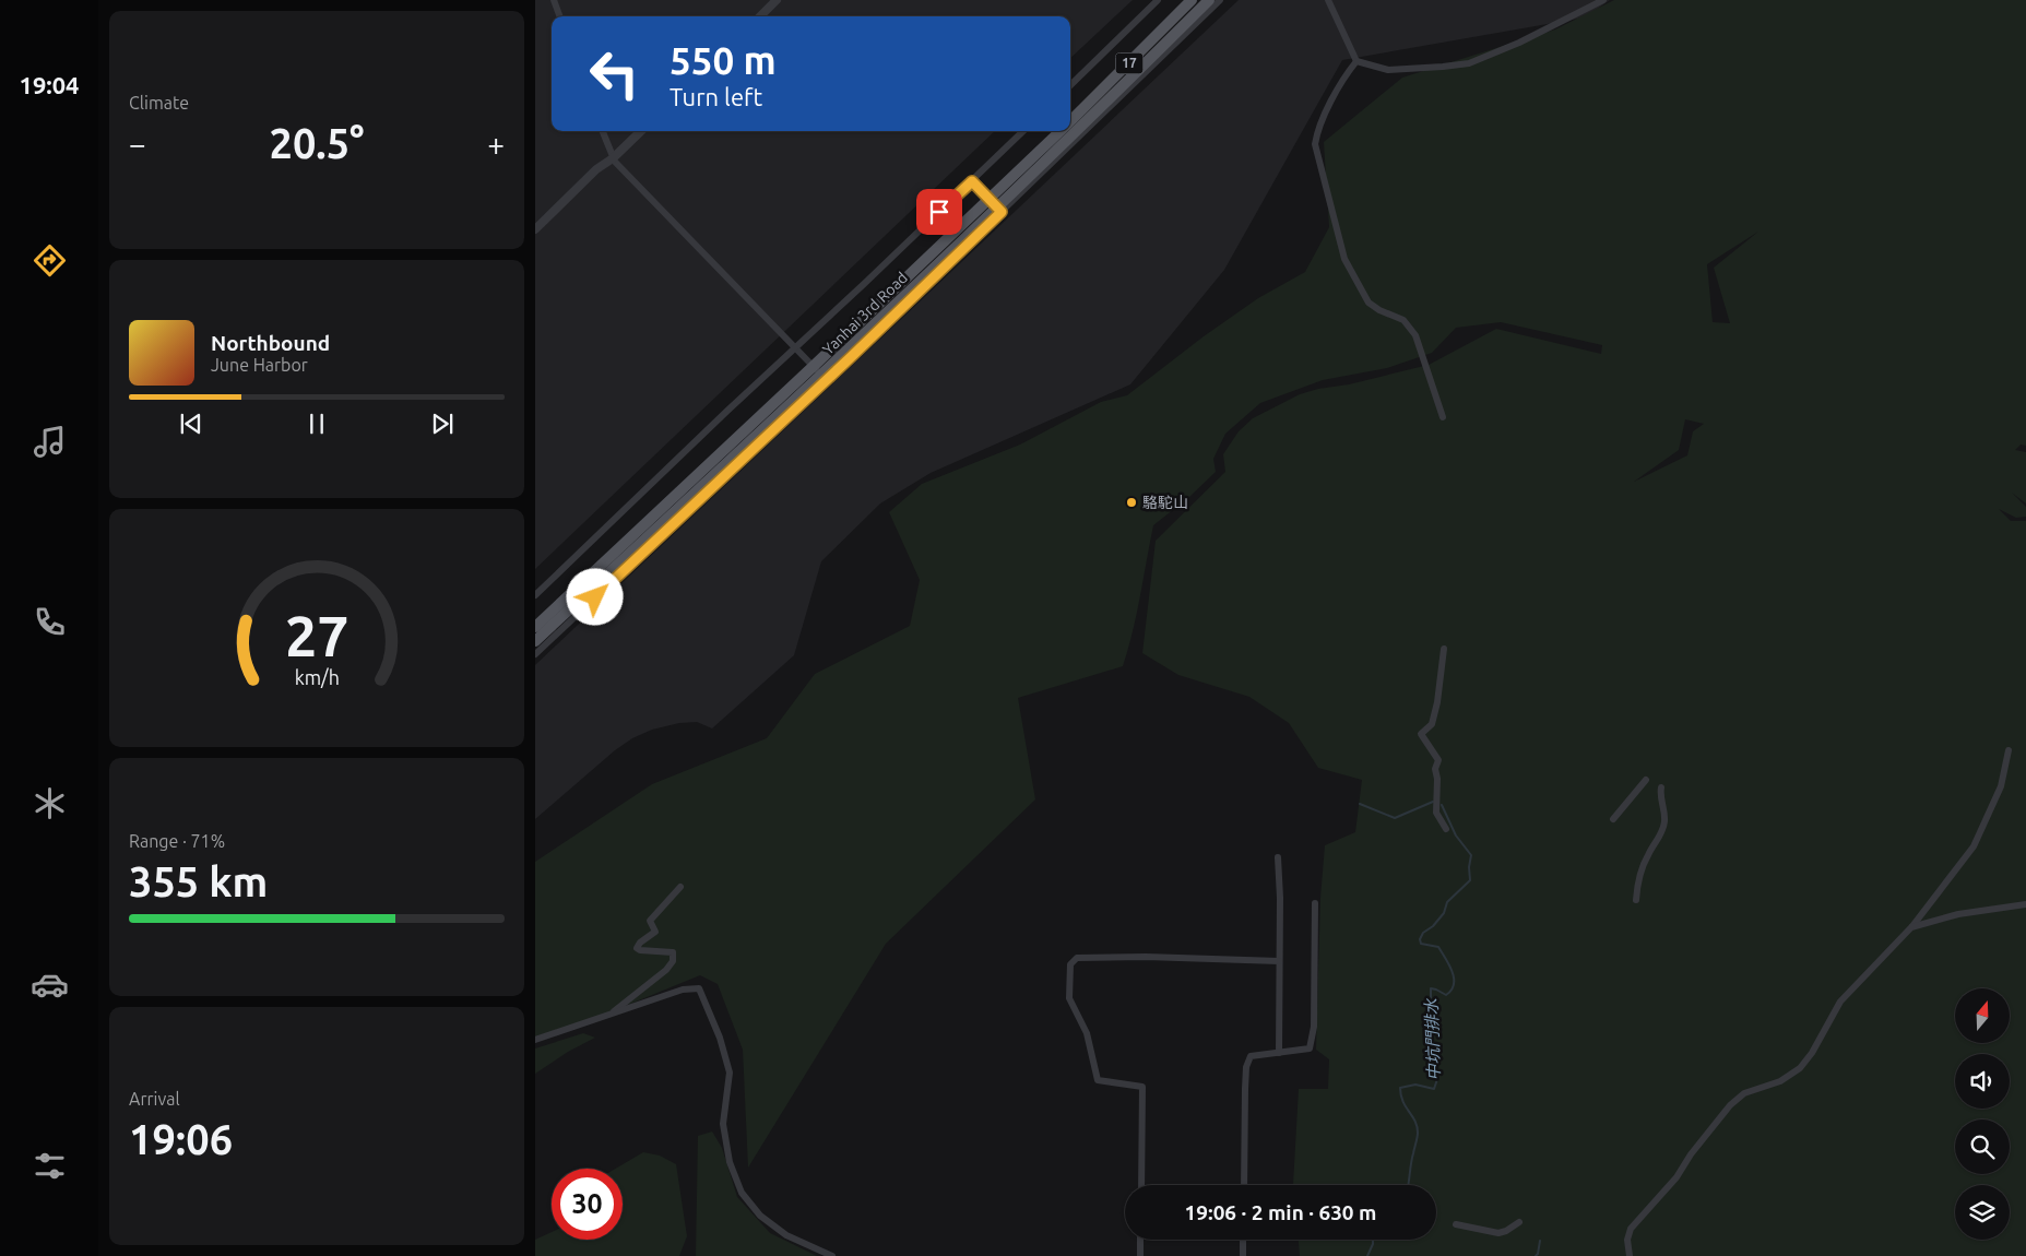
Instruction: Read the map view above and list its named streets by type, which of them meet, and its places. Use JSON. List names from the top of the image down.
{
  "streets": {
    "main road": ["17", "Yanhai 3rd Road"]
  },
  "water": ["中坑門排水"],
  "places": ["駱駝山"],
  "north": "top",
  "page": {
    "tabs": "19:04",
    "tile": [
      "Climate",
      ["Range · 71%", "355 km"],
      ["Arrival", "19:06"]
    ],
    "turn": ["550 m", "Turn left"],
    "heat": ["−", "20.5°", "+"],
    "song": ["Northbound", "June Harbor"],
    "limit": "30",
    "trip": "19:06 · 2 min · 630 m",
    "gauge": ["27", "km/h"]
  }
}
